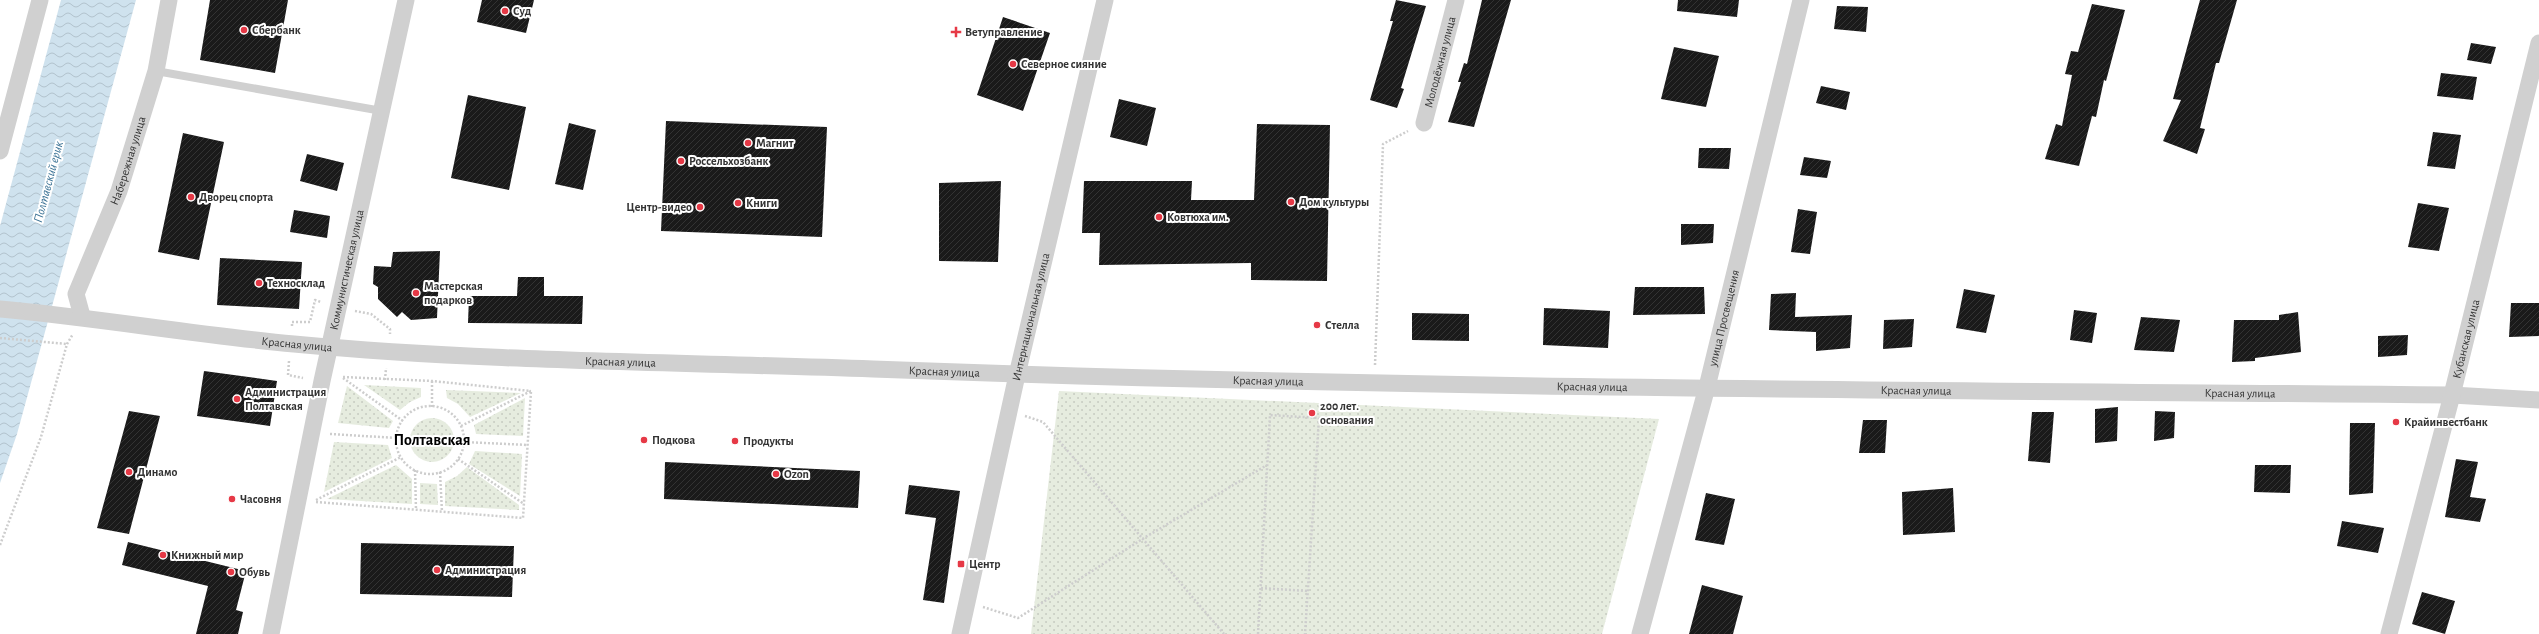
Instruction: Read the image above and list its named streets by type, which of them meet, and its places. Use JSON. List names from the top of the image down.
{
  "streets": {
    "street": [
      "Молодёжная улица",
      "Набережная улица",
      "Коммунистическая улица",
      "Интернациональная улица",
      "улица Просвещения",
      "Кубанская улица",
      "Красная улица"
    ]
  },
  "crossings": [
    ["Набережная улица", "Красная улица"],
    ["Коммунистическая улица", "Красная улица"],
    ["Интернациональная улица", "Красная улица"],
    ["улица Просвещения", "Красная улица"],
    ["Кубанская улица", "Красная улица"]
  ],
  "districts": ["Полтавская"],
  "water": ["Полтавский ерик"],
  "places": {
    "other": [
      "Суд",
      "Сбербанк",
      "Северное сияние",
      "Магнит",
      "Россельхозбанк",
      "Дворец спорта",
      "Дом культуры",
      "Книги",
      "Центр-видео",
      "Ковтюха им.",
      "Техносклад",
      "Мастерская подарков",
      "Стелла",
      "Администрация Полтавская",
      "200 лет. основания",
      "Крайинвестбанк",
      "Подкова",
      "Продукты",
      "Динамо",
      "Ozon",
      "Часовня",
      "Книжный мир",
      "Администрация",
      "Обувь"
    ],
    "health": ["Ветуправление"],
    "transit": ["Центр"]
  }
}
